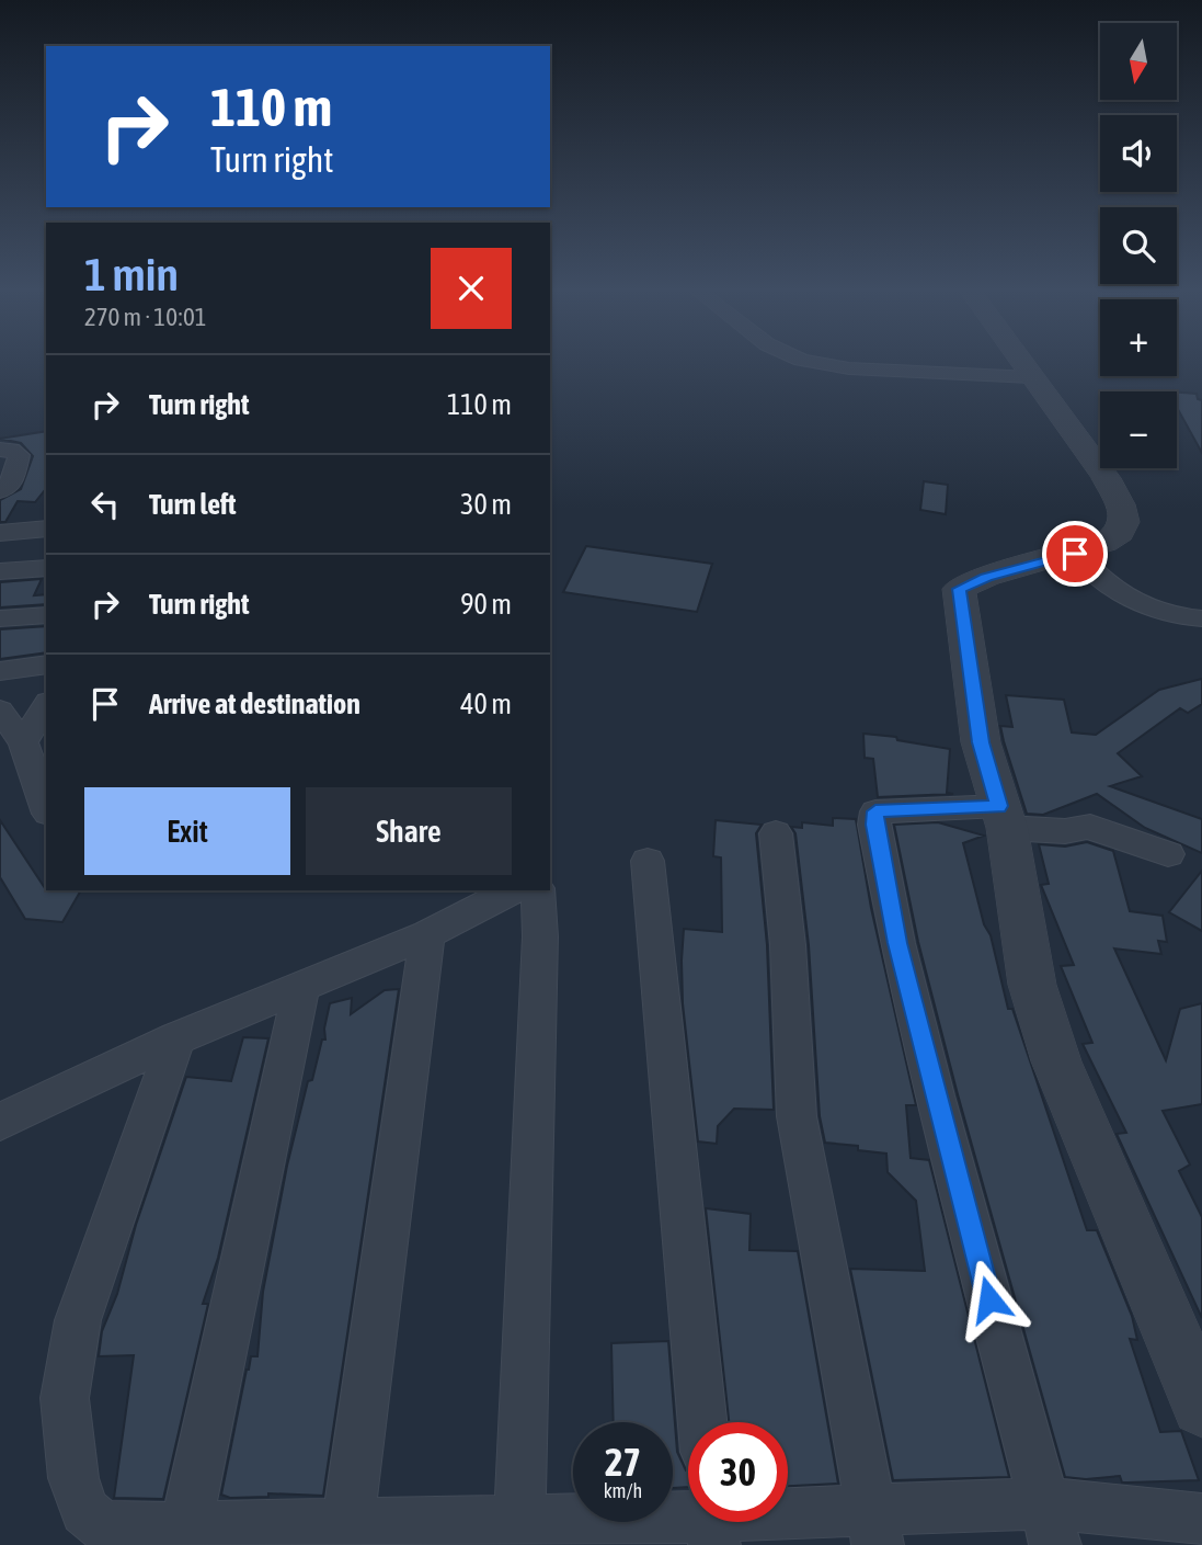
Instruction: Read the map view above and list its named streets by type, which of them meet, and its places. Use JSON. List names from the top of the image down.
{
  "north": "bottom",
  "page": {
    "map_buttons": ["+", "−"],
    "turn": ["110 m", "Turn right"],
    "heading": ["1 min", "270 m · 10:01"],
    "list": [
      {
        "name": "Turn right",
        "value": "110 m"
      },
      {
        "name": "Turn left",
        "value": "30 m"
      },
      {
        "name": "Turn right",
        "value": "90 m"
      },
      {
        "name": "Arrive at destination",
        "value": "40 m"
      }
    ],
    "buttons": ["Exit", "Share"],
    "speed": "27 km/h",
    "limit": "30"
  }
}
